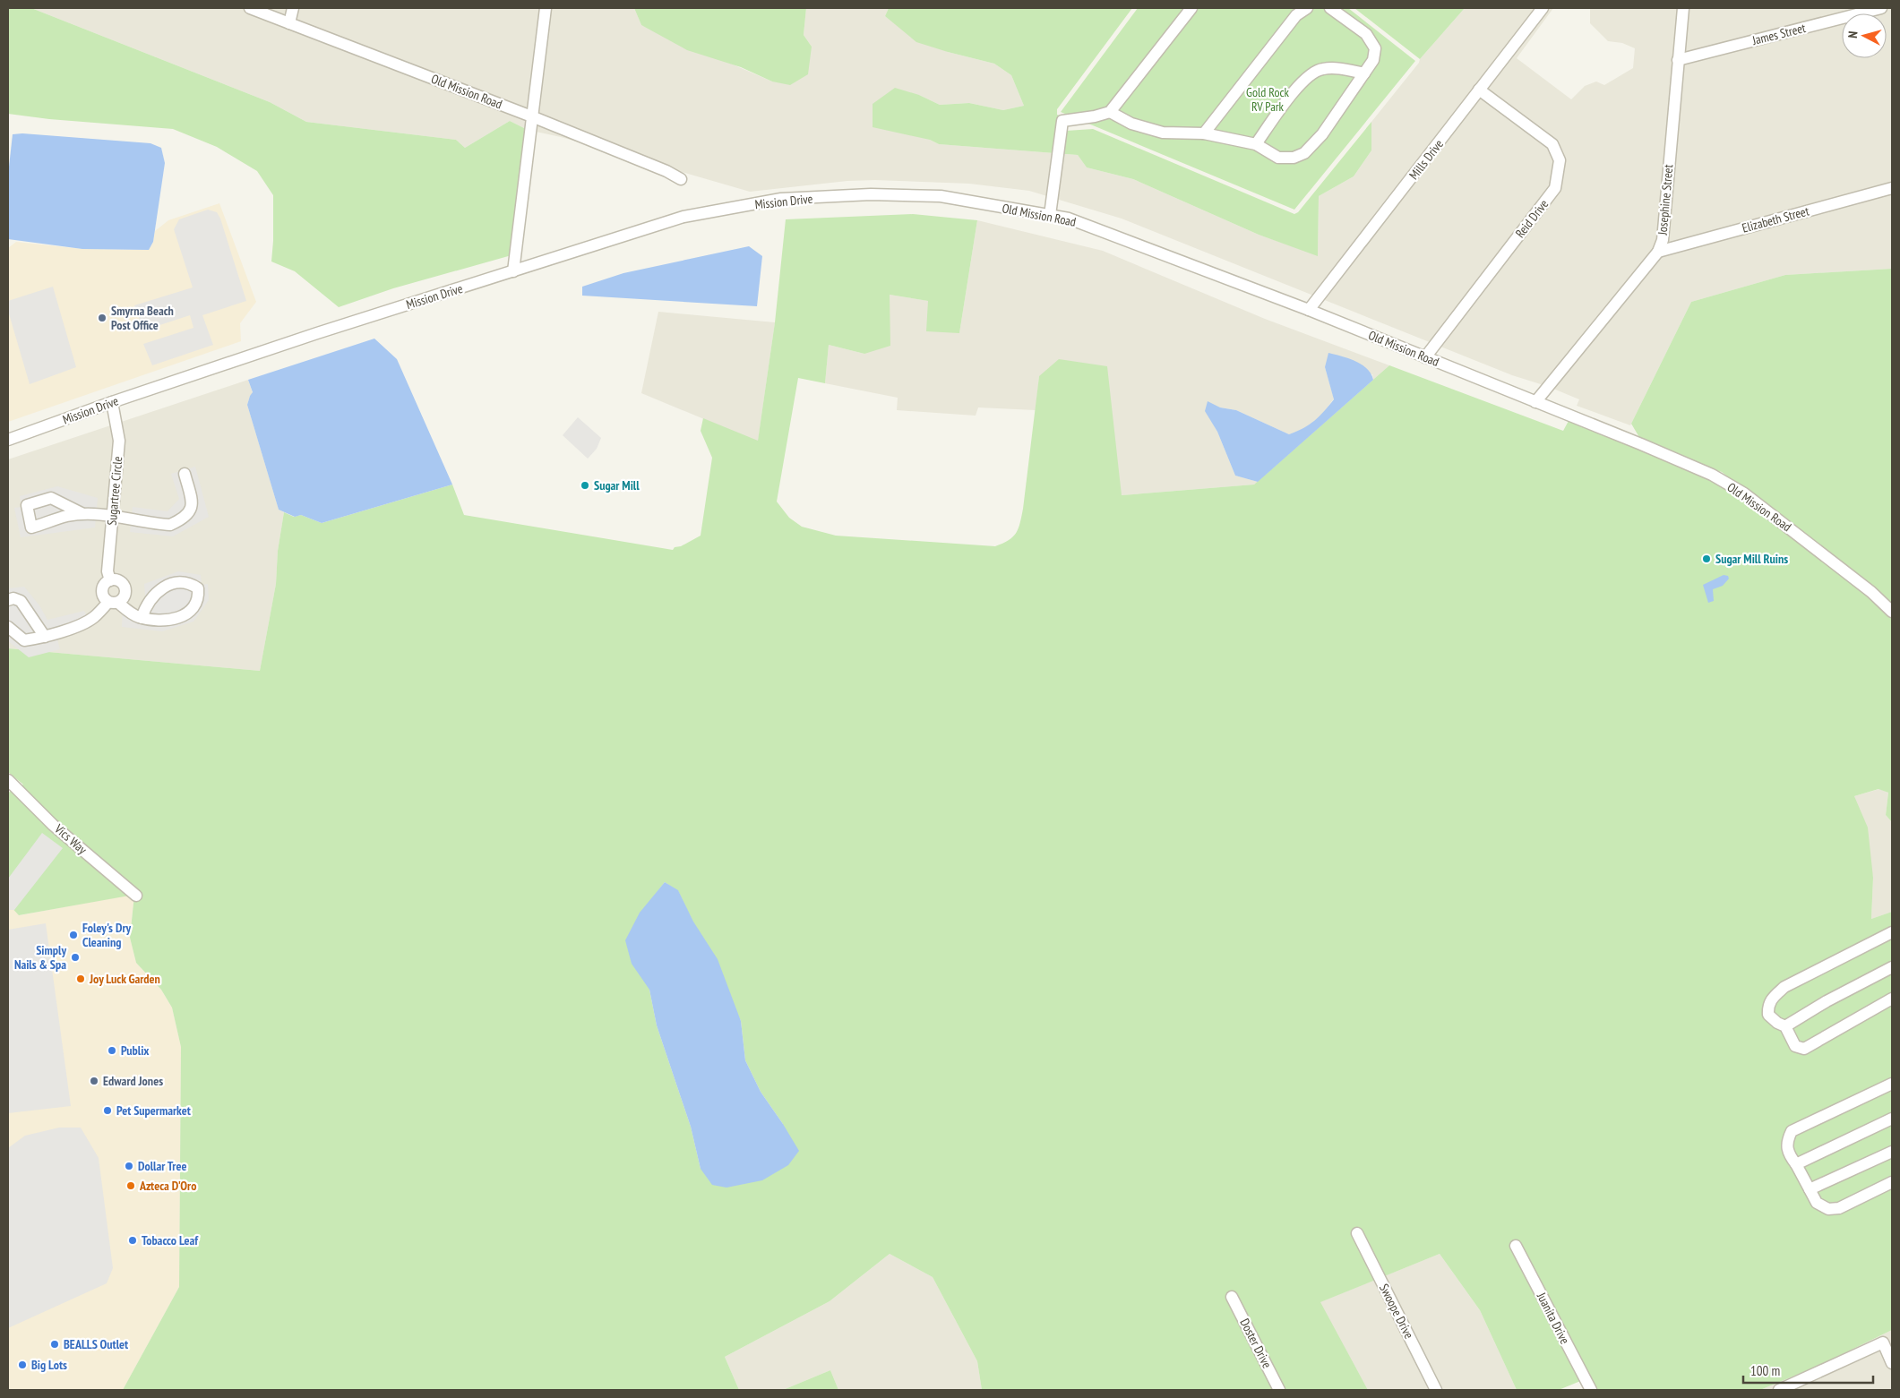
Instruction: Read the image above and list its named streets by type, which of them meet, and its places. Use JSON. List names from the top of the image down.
{
  "streets": {
    "street": [
      "James Street",
      "Old Mission Road",
      "Mills Drive",
      "Josephine Street",
      "Mission Drive",
      "Reid Drive",
      "Elizabeth Street",
      "Sugartree Circle",
      "Vics Way",
      "Swoope Drive",
      "Juanita Drive",
      "Doster Drive"
    ]
  },
  "crossings": [
    ["James Street", "Josephine Street"],
    ["Old Mission Road", "Mills Drive"],
    ["Old Mission Road", "Josephine Street"],
    ["Old Mission Road", "Mission Drive"],
    ["Old Mission Road", "Reid Drive"],
    ["Mills Drive", "Reid Drive"],
    ["Josephine Street", "Elizabeth Street"],
    ["Mission Drive", "Sugartree Circle"]
  ],
  "parks": ["Gold Rock RV Park"],
  "places": [
    "Smyrna Beach Post Office",
    "Sugar Mill",
    "Sugar Mill Ruins",
    "Foley's Dry Cleaning",
    "Simply Nails & Spa",
    "Joy Luck Garden",
    "Publix",
    "Edward Jones",
    "Pet Supermarket",
    "Dollar Tree",
    "Azteca D'Oro",
    "Tobacco Leaf",
    "BEALLS Outlet",
    "Big Lots"
  ],
  "scale_bar": "100 m",
  "north": "left"
}
